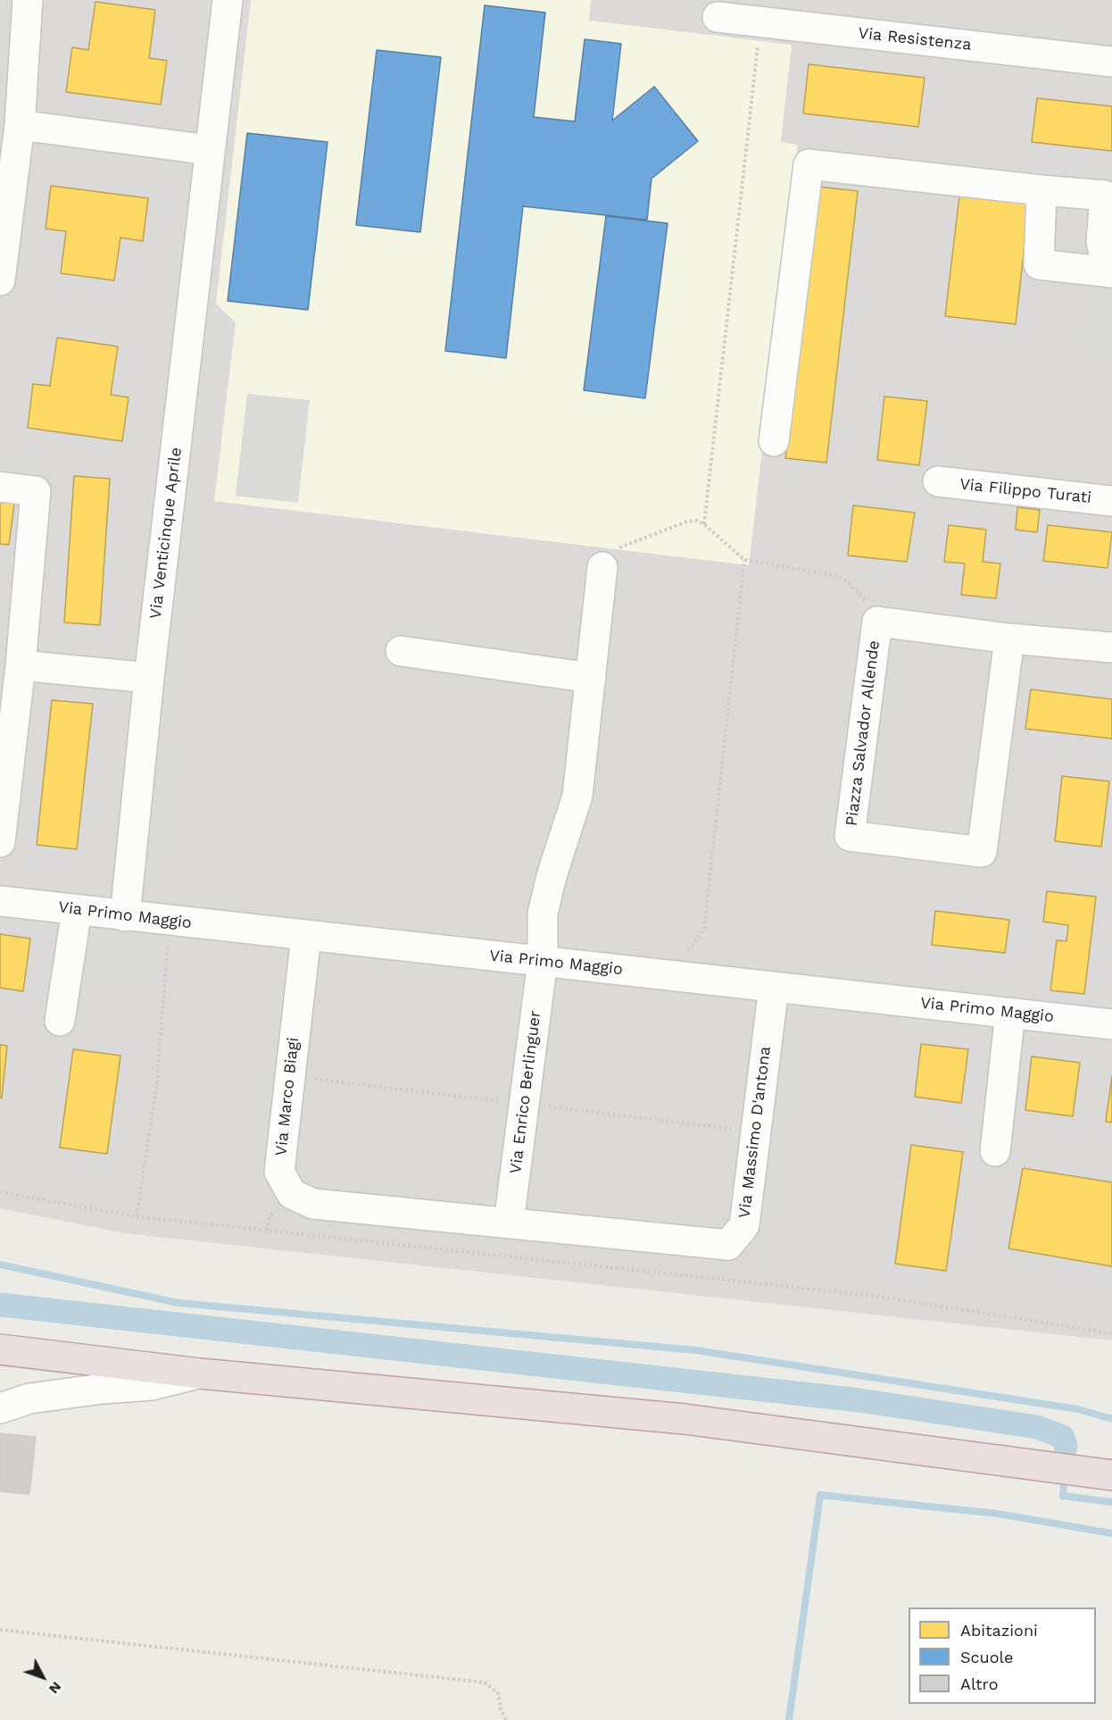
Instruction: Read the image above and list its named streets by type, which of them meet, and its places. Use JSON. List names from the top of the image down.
{
  "streets": {
    "street": [
      "Via Resistenza",
      "Via Filippo Turati",
      "Via Venticinque Aprile",
      "Piazza Salvador Allende",
      "Via Primo Maggio",
      "Via Enrico Berlinguer",
      "Via Marco Biagi",
      "Via Massimo D'antona"
    ]
  },
  "crossings": [
    ["Via Venticinque Aprile", "Via Primo Maggio"],
    ["Via Primo Maggio", "Via Enrico Berlinguer"],
    ["Via Primo Maggio", "Via Marco Biagi"],
    ["Via Primo Maggio", "Via Massimo D'antona"],
    ["Via Enrico Berlinguer", "Via Marco Biagi"],
    ["Via Enrico Berlinguer", "Via Massimo D'antona"],
    ["Via Marco Biagi", "Via Massimo D'antona"]
  ],
  "legend": ["Abitazioni", "Scuole", "Altro"],
  "north": "bottom right"
}
